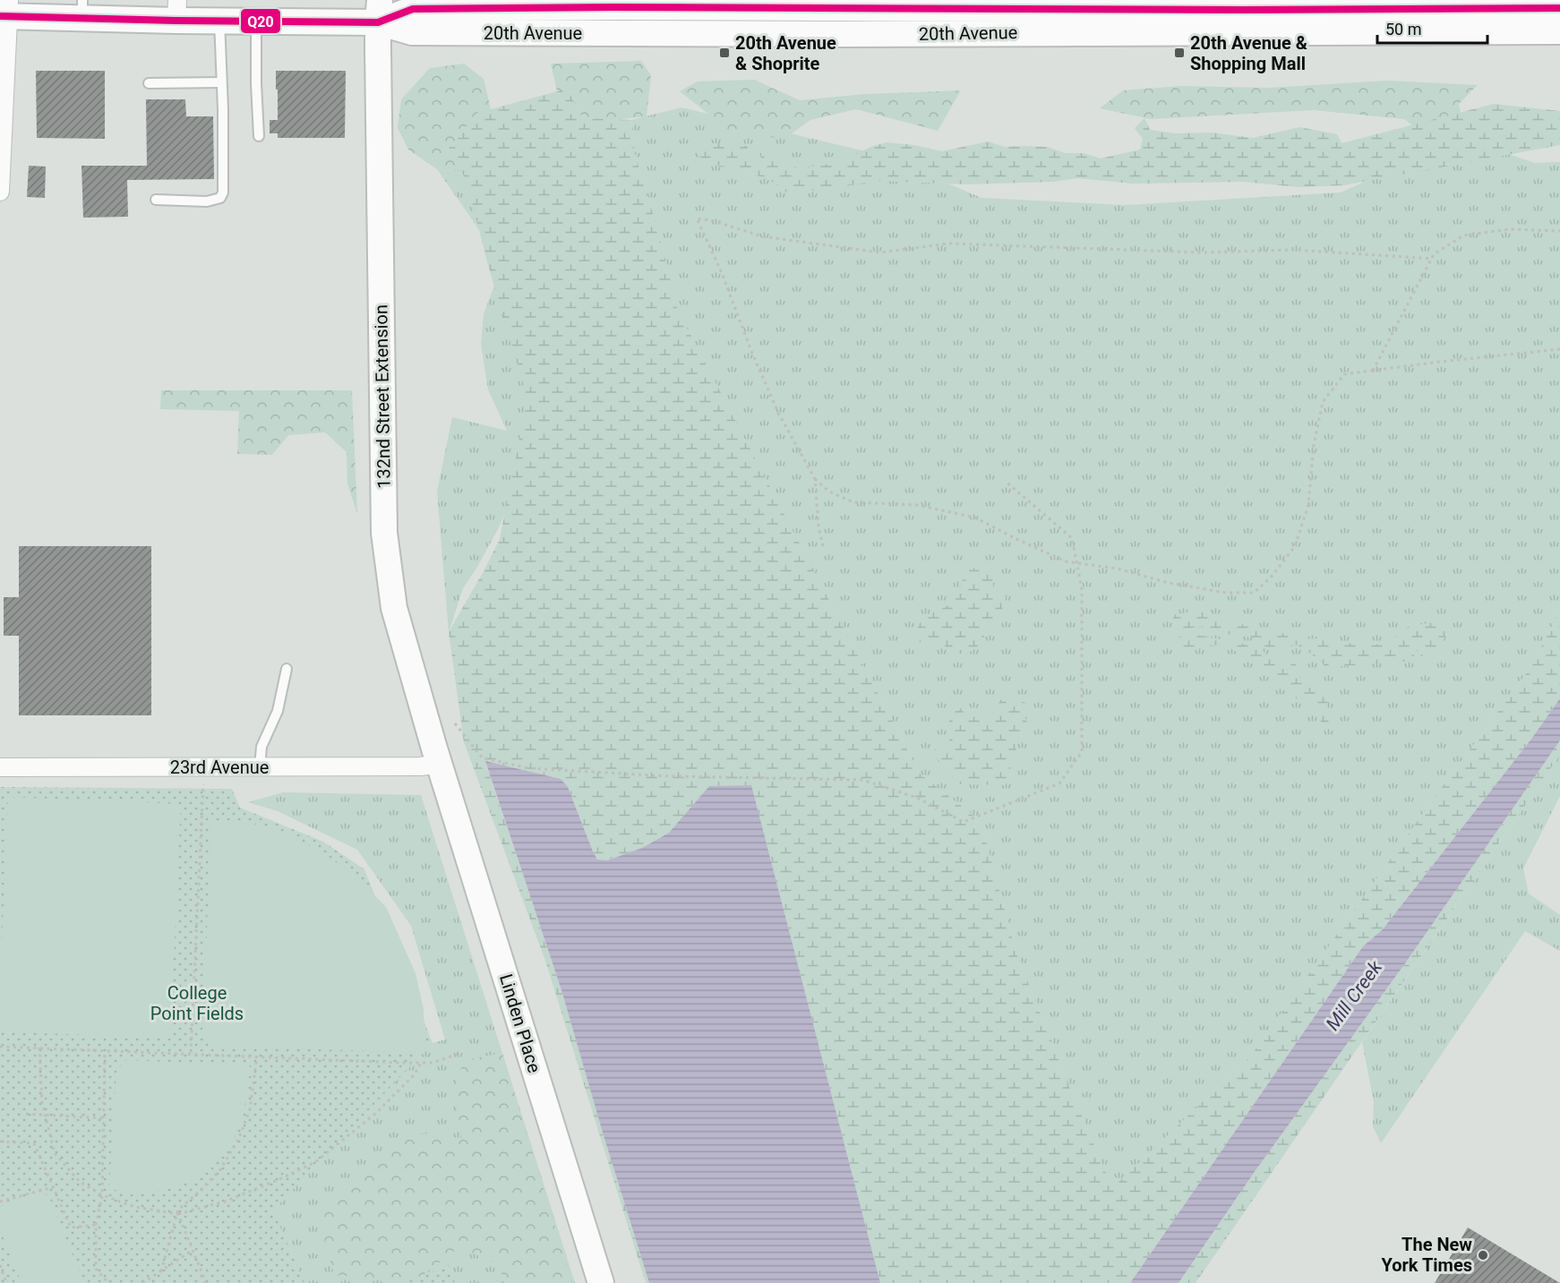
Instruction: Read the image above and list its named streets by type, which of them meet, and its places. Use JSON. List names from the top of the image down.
{
  "streets": {
    "street": [
      "20th Avenue",
      "132nd Street Extension",
      "23rd Avenue",
      "Linden Place"
    ]
  },
  "crossings": [
    ["20th Avenue", "132nd Street Extension"],
    ["132nd Street Extension", "23rd Avenue"],
    ["132nd Street Extension", "Linden Place"],
    ["23rd Avenue", "Linden Place"]
  ],
  "water": ["Mill Creek"],
  "parks": ["College Point Fields"],
  "places": {
    "transit": ["20th Avenue & Shoprite", "20th Avenue & Shopping Mall"],
    "other": ["The New York Times"]
  },
  "lines": ["transit line Q20"],
  "scale_bar": "50 m"
}
